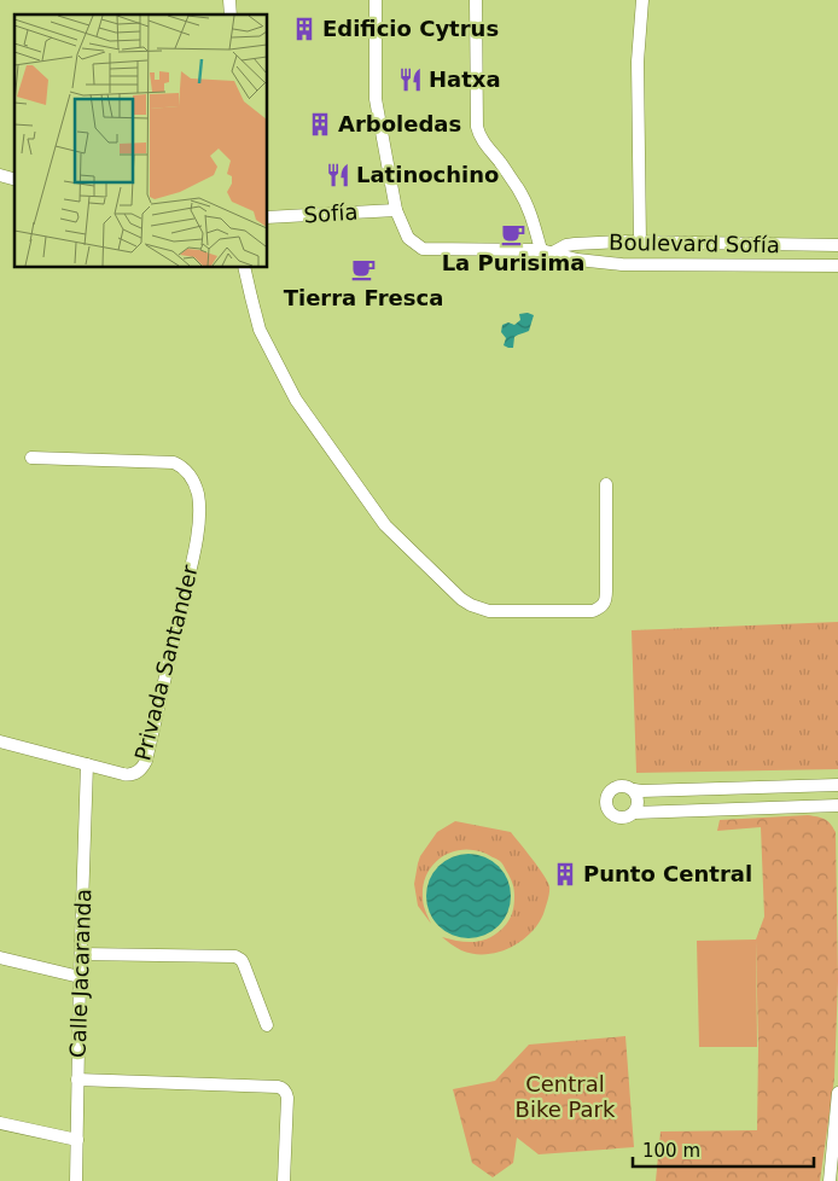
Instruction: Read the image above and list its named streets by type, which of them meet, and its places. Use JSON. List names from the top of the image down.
{
  "streets": {
    "street": [
      "Sofía",
      "Boulevard Sofía",
      "Privada Santander",
      "Calle Jacaranda"
    ]
  },
  "crossings": [
    ["Sofía", "Boulevard Sofía"],
    ["Privada Santander", "Calle Jacaranda"]
  ],
  "parks": ["Central Bike Park"],
  "places": {
    "building": ["Edificio Cytrus", "Arboledas", "Punto Central"],
    "restaurant": ["Hatxa", "Latinochino"],
    "cafe": ["La Purisima", "Tierra Fresca"]
  },
  "scale_bar": "100 m"
}
